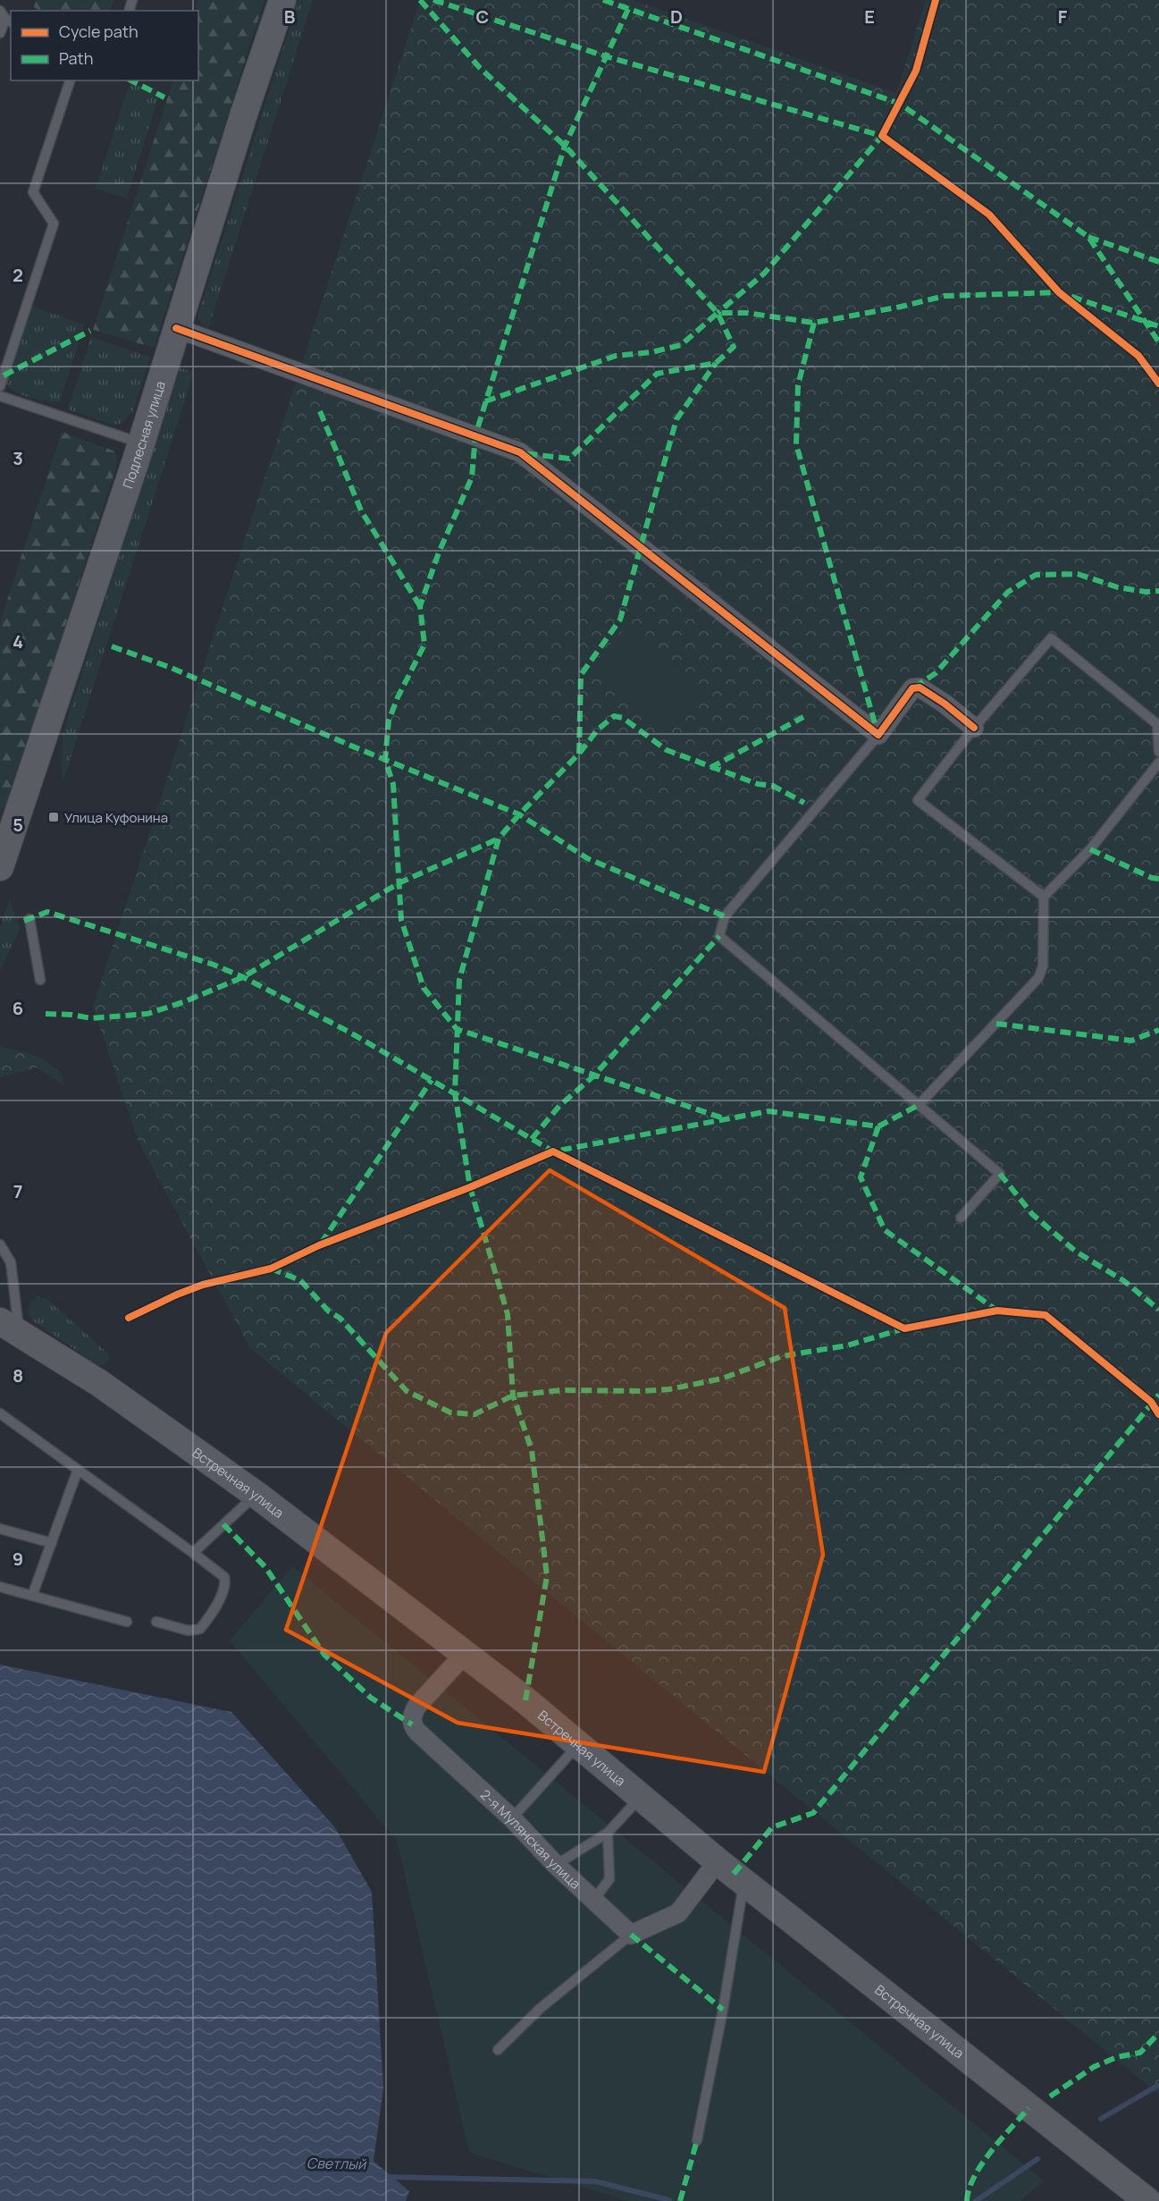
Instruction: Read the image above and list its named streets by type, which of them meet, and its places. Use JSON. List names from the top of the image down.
{
  "streets": {
    "main road": ["Подлесная улица", "Встречная улица"],
    "street": ["2-я Мулянская улица"]
  },
  "crossings": [
    ["Встречная улица", "2-я Мулянская улица"]
  ],
  "water": ["Светлый"],
  "places": {
    "transit": ["Улица Куфонина"]
  },
  "legend": ["Cycle path", "Path"],
  "grid": {
    "columns": [
      "B",
      "C",
      "D",
      "E",
      "F"
    ],
    "rows": [
      "2",
      "3",
      "4",
      "5",
      "6",
      "7",
      "8",
      "9"
    ]
  }
}
